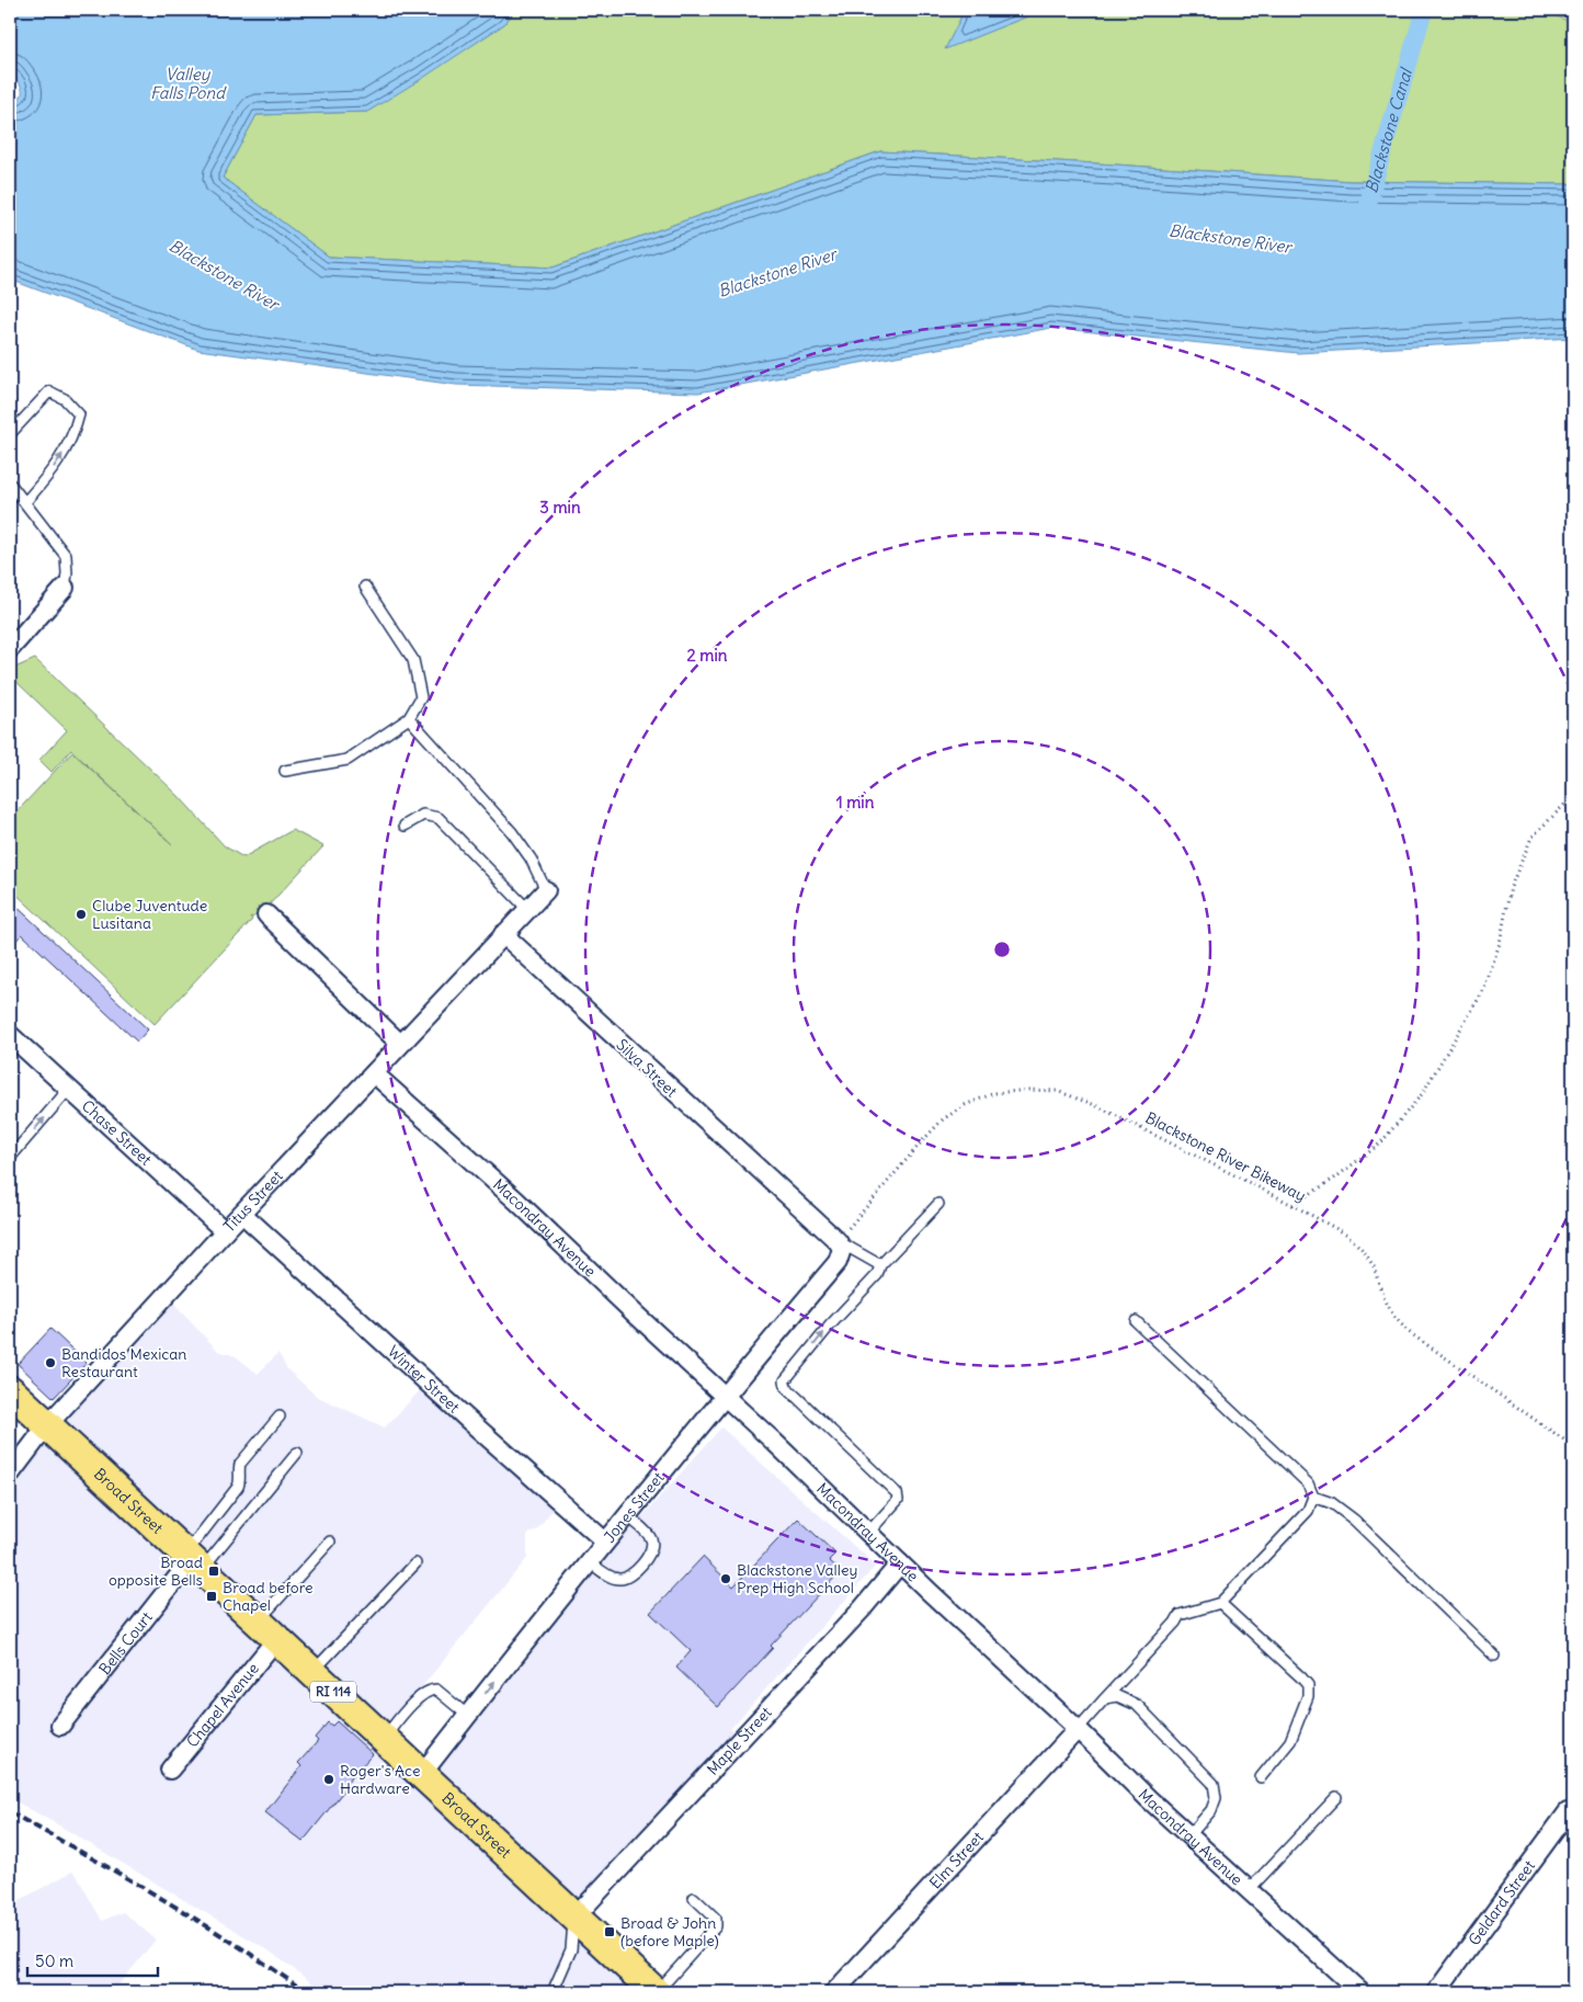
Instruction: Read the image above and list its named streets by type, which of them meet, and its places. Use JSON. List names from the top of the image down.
{
  "streets": {
    "main road": ["Broad Street", "RI 114"],
    "street": [
      "Silva Street",
      "Chase Street",
      "Titus Street",
      "Macondray Avenue",
      "Winter Street",
      "Jones Street",
      "Bells Court",
      "Chapel Avenue",
      "Maple Street",
      "Elm Street",
      "Geldard Street"
    ],
    "path": ["Blackstone River Bikeway"]
  },
  "crossings": [
    ["Silva Street", "Blackstone River Bikeway"],
    ["Silva Street", "Titus Street"],
    ["Silva Street", "Jones Street"],
    ["Chase Street", "Titus Street"],
    ["Blackstone River Bikeway", "Jones Street"],
    ["Titus Street", "Macondray Avenue"],
    ["Titus Street", "Winter Street"],
    ["Titus Street", "Broad Street"],
    ["Macondray Avenue", "Jones Street"],
    ["Macondray Avenue", "Maple Street"],
    ["Macondray Avenue", "Elm Street"],
    ["Winter Street", "Jones Street"],
    ["Broad Street", "Jones Street"],
    ["Broad Street", "Bells Court"],
    ["Broad Street", "Chapel Avenue"],
    ["Broad Street", "Maple Street"]
  ],
  "water": ["Valley Falls Pond", "Blackstone Canal", "Blackstone River"],
  "places": {
    "other": [
      "Clube Juventude Lusitana",
      "Bandidos Mexican Restaurant",
      "Blackstone Valley Prep High School",
      "Roger's Ace Hardware"
    ],
    "transit": ["Broad opposite Bells", "Broad before Chapel", "Broad & John (before Maple)"]
  },
  "scale_bar": "50 m",
  "rings": ["3 min", "2 min", "1 min"]
}
